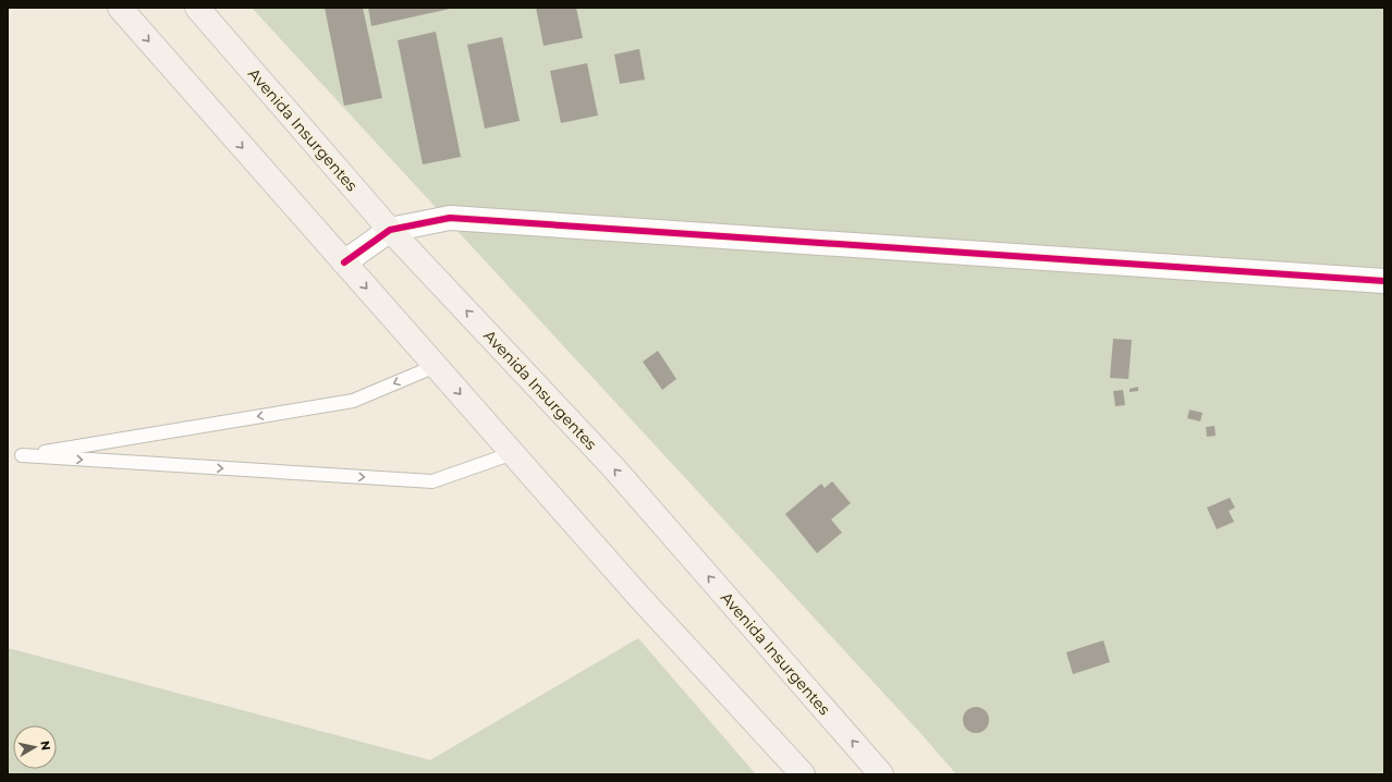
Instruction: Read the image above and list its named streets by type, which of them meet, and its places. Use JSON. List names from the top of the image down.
{
  "streets": {
    "main road": ["Avenida Insurgentes"]
  },
  "north": "right"
}
